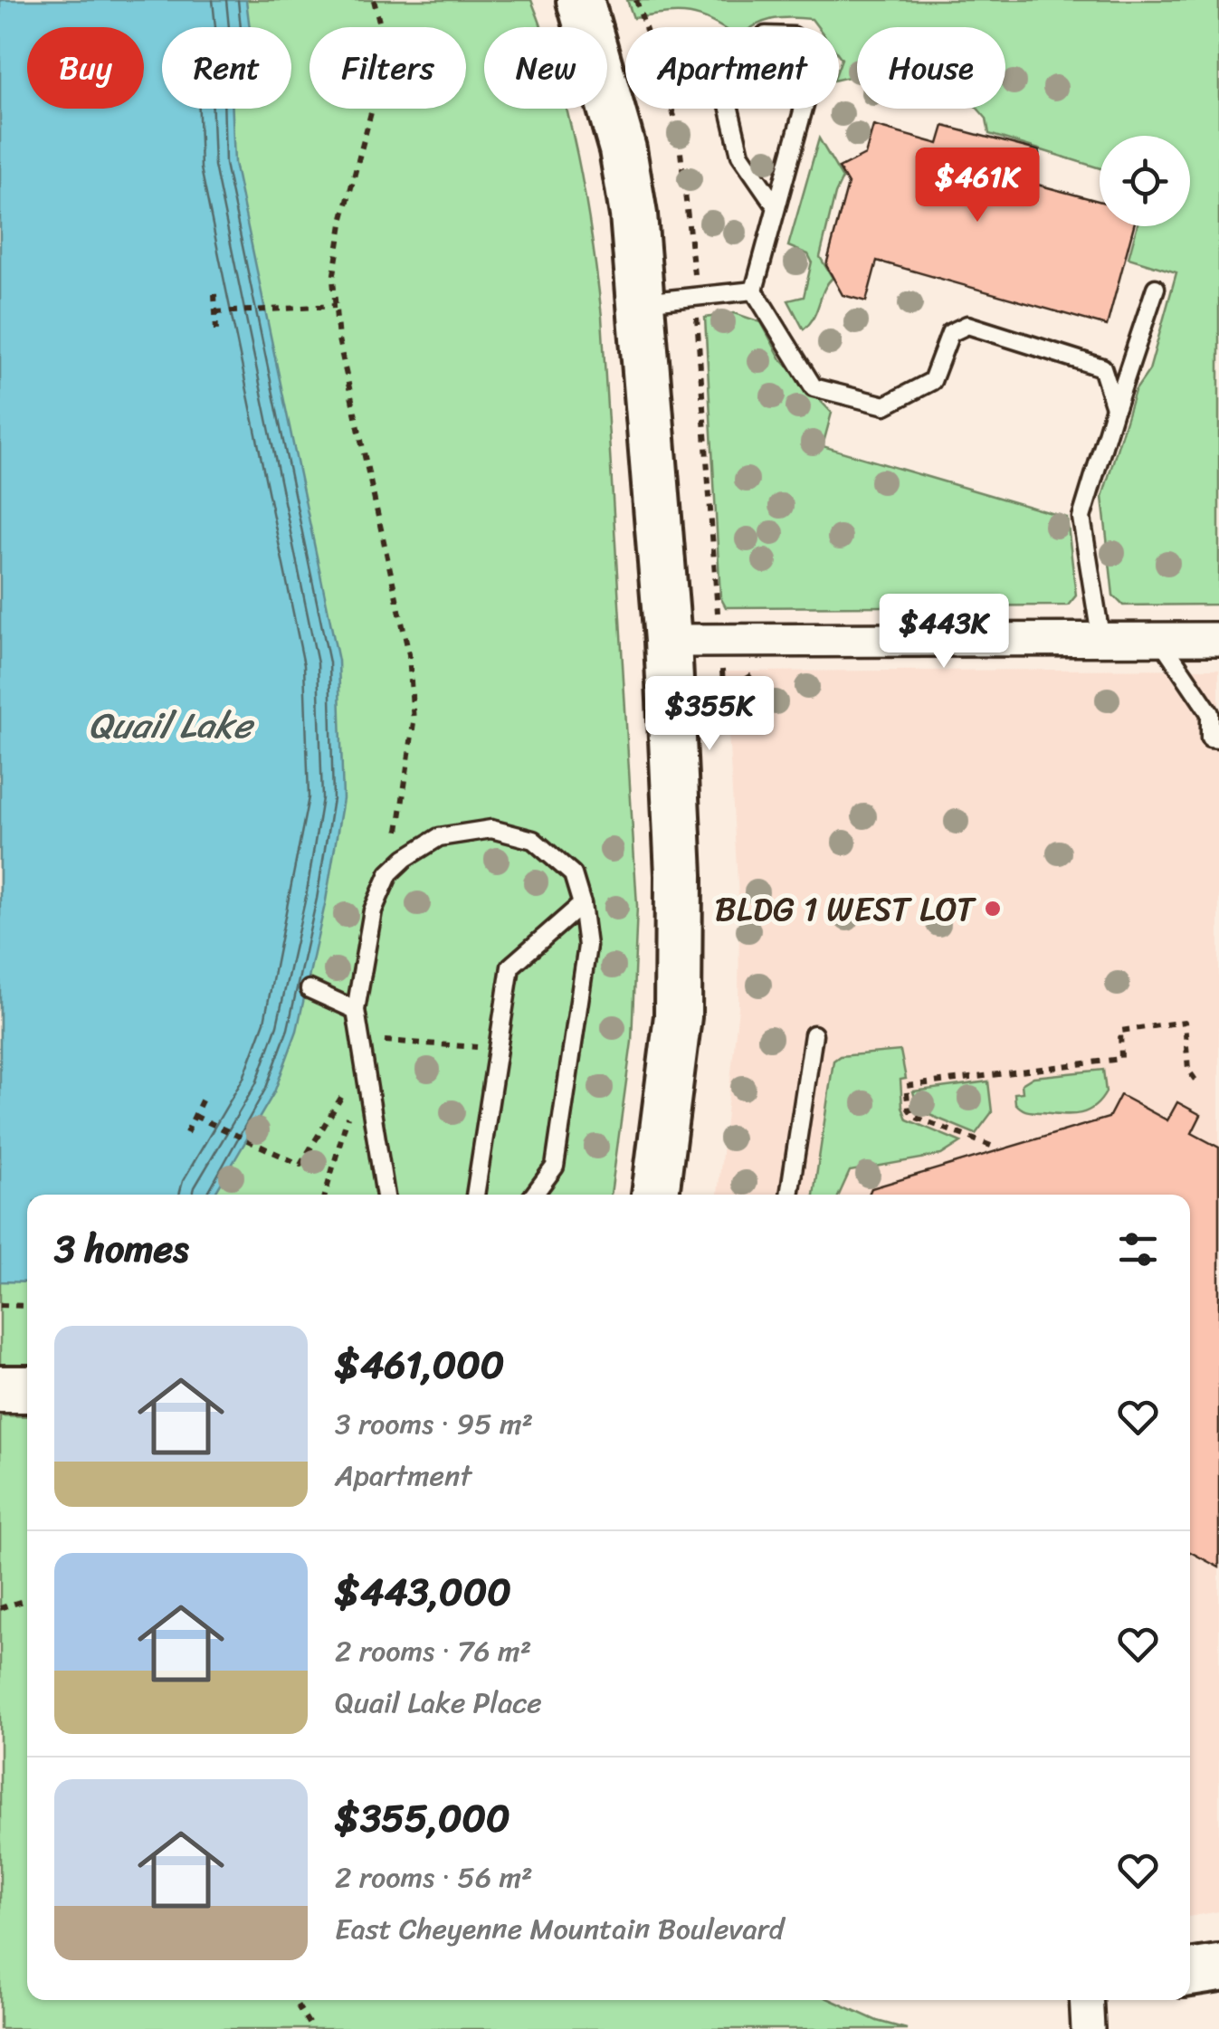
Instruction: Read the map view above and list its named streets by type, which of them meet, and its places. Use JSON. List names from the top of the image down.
{
  "water": ["Quail Lake"],
  "places": ["BLDG 1 WEST LOT"],
  "page": {
    "chip": [
      "Buy",
      "Rent",
      "Filters",
      "New",
      "Apartment",
      "House"
    ],
    "price": ["$461K", "$443K", "$355K"],
    "heading": "3 homes",
    "list": [
      {
        "name": "$461,000",
        "note": "3 rooms · 95 m² · Apartment"
      },
      {
        "name": "$443,000",
        "note": "2 rooms · 76 m² · Quail Lake Place"
      },
      {
        "name": "$355,000",
        "note": "2 rooms · 56 m² · East Cheyenne Mountain Boulevard"
      }
    ]
  }
}
